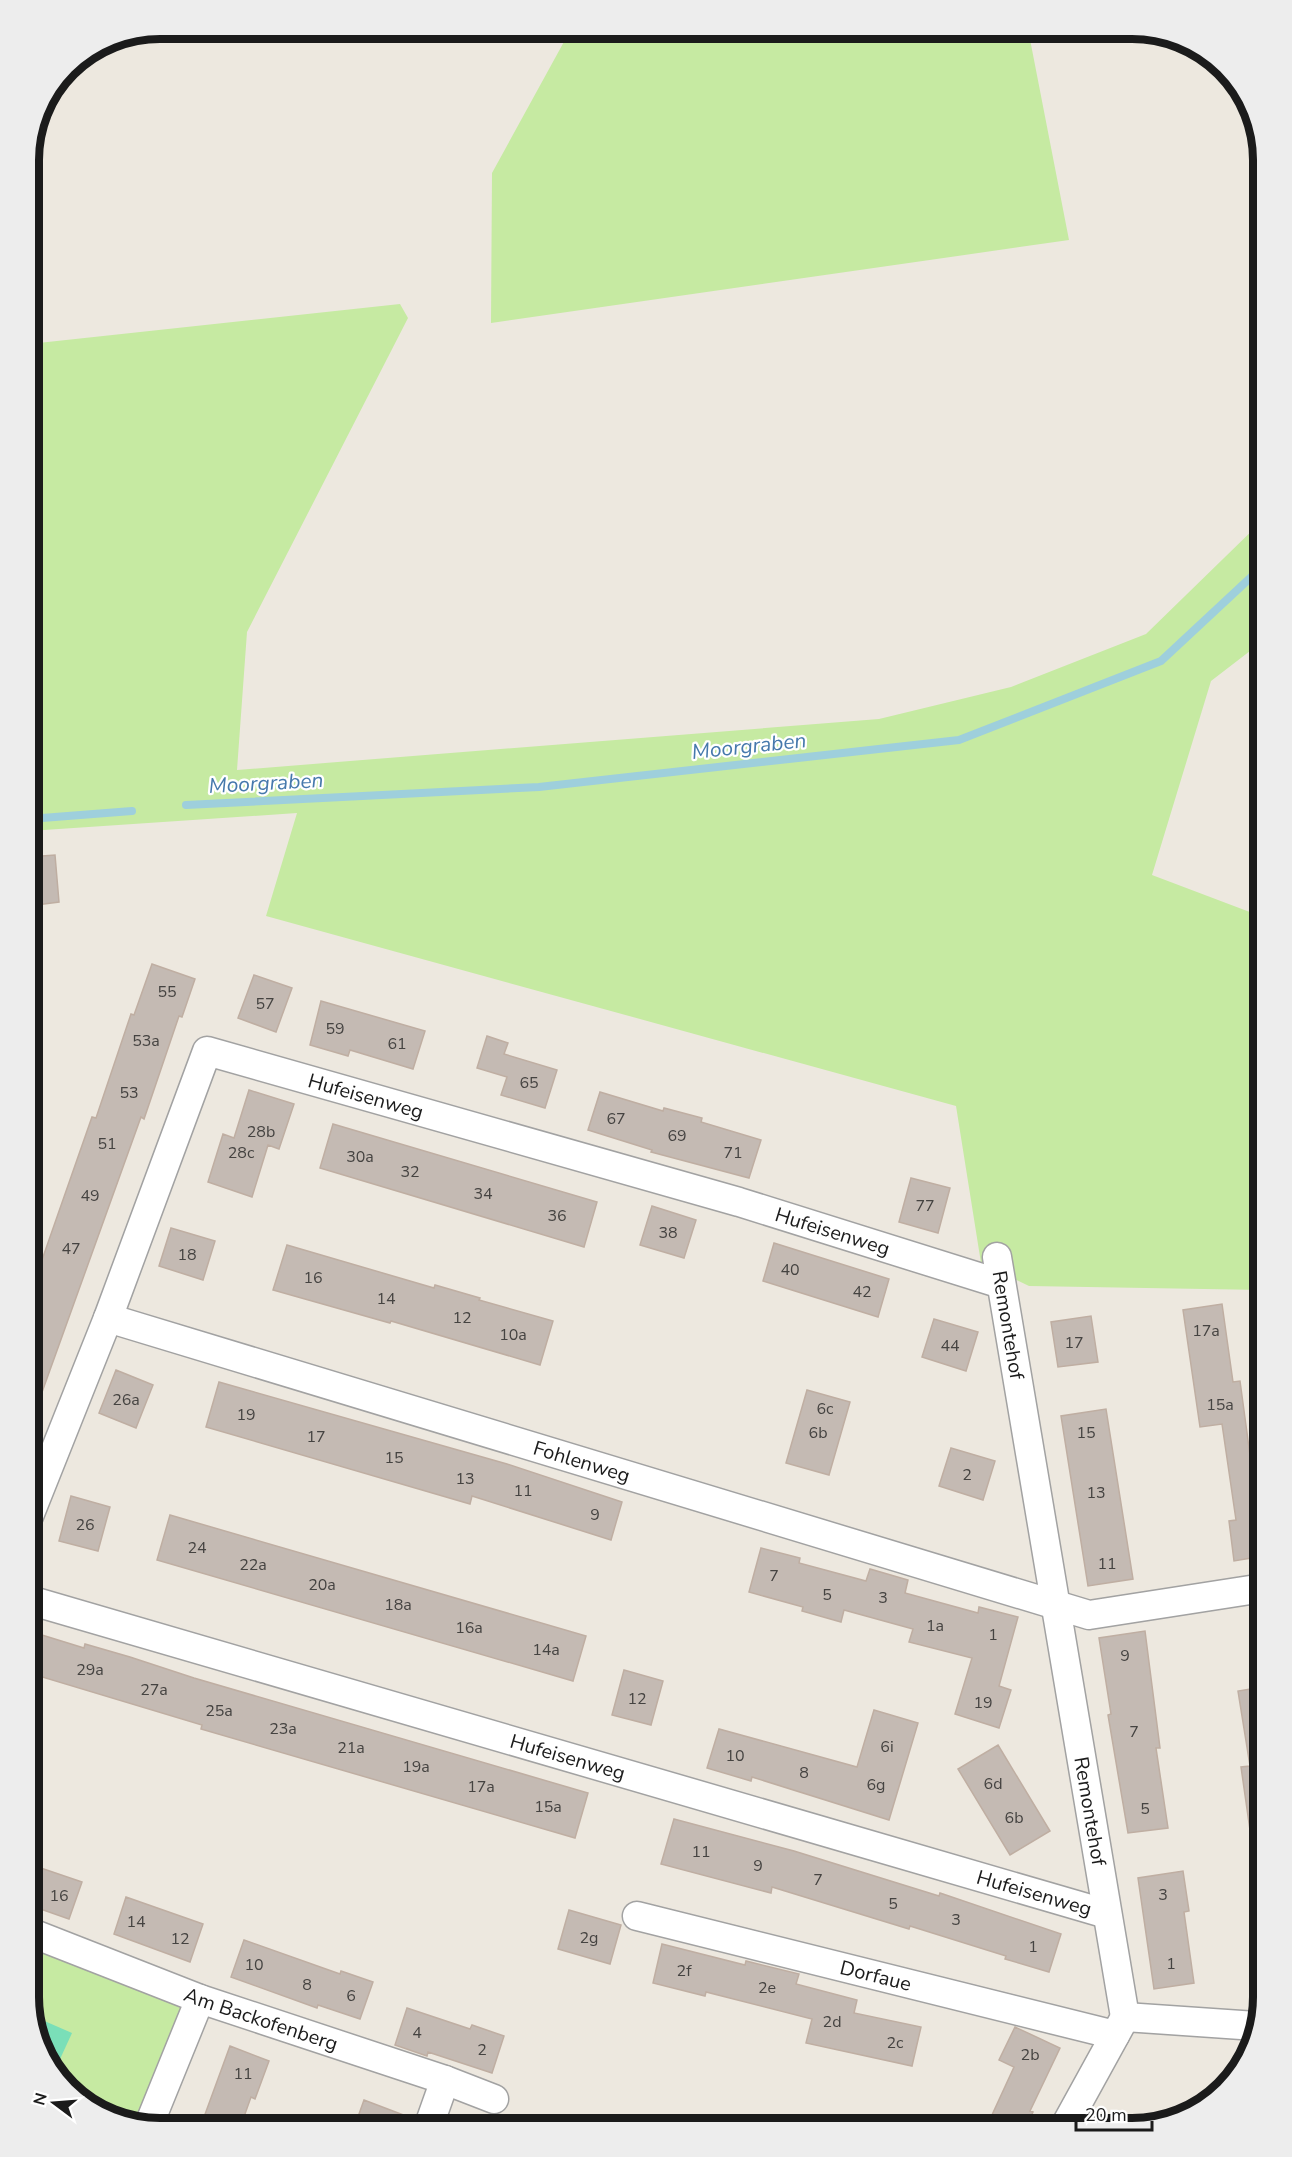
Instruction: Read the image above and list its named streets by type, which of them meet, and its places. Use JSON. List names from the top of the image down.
{
  "streets": {
    "street": [
      "Hufeisenweg",
      "Remontehof",
      "Fohlenweg",
      "Dorfaue",
      "Am Backofenberg"
    ]
  },
  "crossings": [
    ["Hufeisenweg", "Remontehof"],
    ["Hufeisenweg", "Fohlenweg"],
    ["Remontehof", "Fohlenweg"],
    ["Remontehof", "Dorfaue"]
  ],
  "water": ["Moorgraben"],
  "house_numbers": [
    "55",
    "57",
    "59",
    "53a",
    "61",
    "65",
    "53",
    "67",
    "28b",
    "69",
    "51",
    "28c",
    "71",
    "30a",
    "32",
    "34",
    "49",
    "77",
    "36",
    "38",
    "47",
    "18",
    "40",
    "16",
    "42",
    "14",
    "12",
    "17a",
    "10a",
    "17",
    "44",
    "26a",
    "15a",
    "6c",
    "19",
    "6b",
    "15",
    "17",
    "15",
    "2",
    "13",
    "11",
    "13",
    "9",
    "26",
    "24",
    "11",
    "22a",
    "7",
    "20a",
    "5",
    "3",
    "18a",
    "1a",
    "16a",
    "1",
    "14a",
    "9",
    "29a",
    "27a",
    "12",
    "19",
    "25a",
    "23a",
    "7",
    "6i",
    "21a",
    "10",
    "19a",
    "8",
    "6d",
    "6g",
    "17a",
    "15a",
    "5",
    "6b",
    "11",
    "9",
    "7",
    "3",
    "16",
    "5",
    "3",
    "14",
    "2g",
    "12",
    "1",
    "1",
    "10",
    "2f",
    "8",
    "2e",
    "6",
    "2d",
    "4",
    "2c",
    "2",
    "2b",
    "11"
  ],
  "scale_bar": "20 m",
  "north": "left"
}
